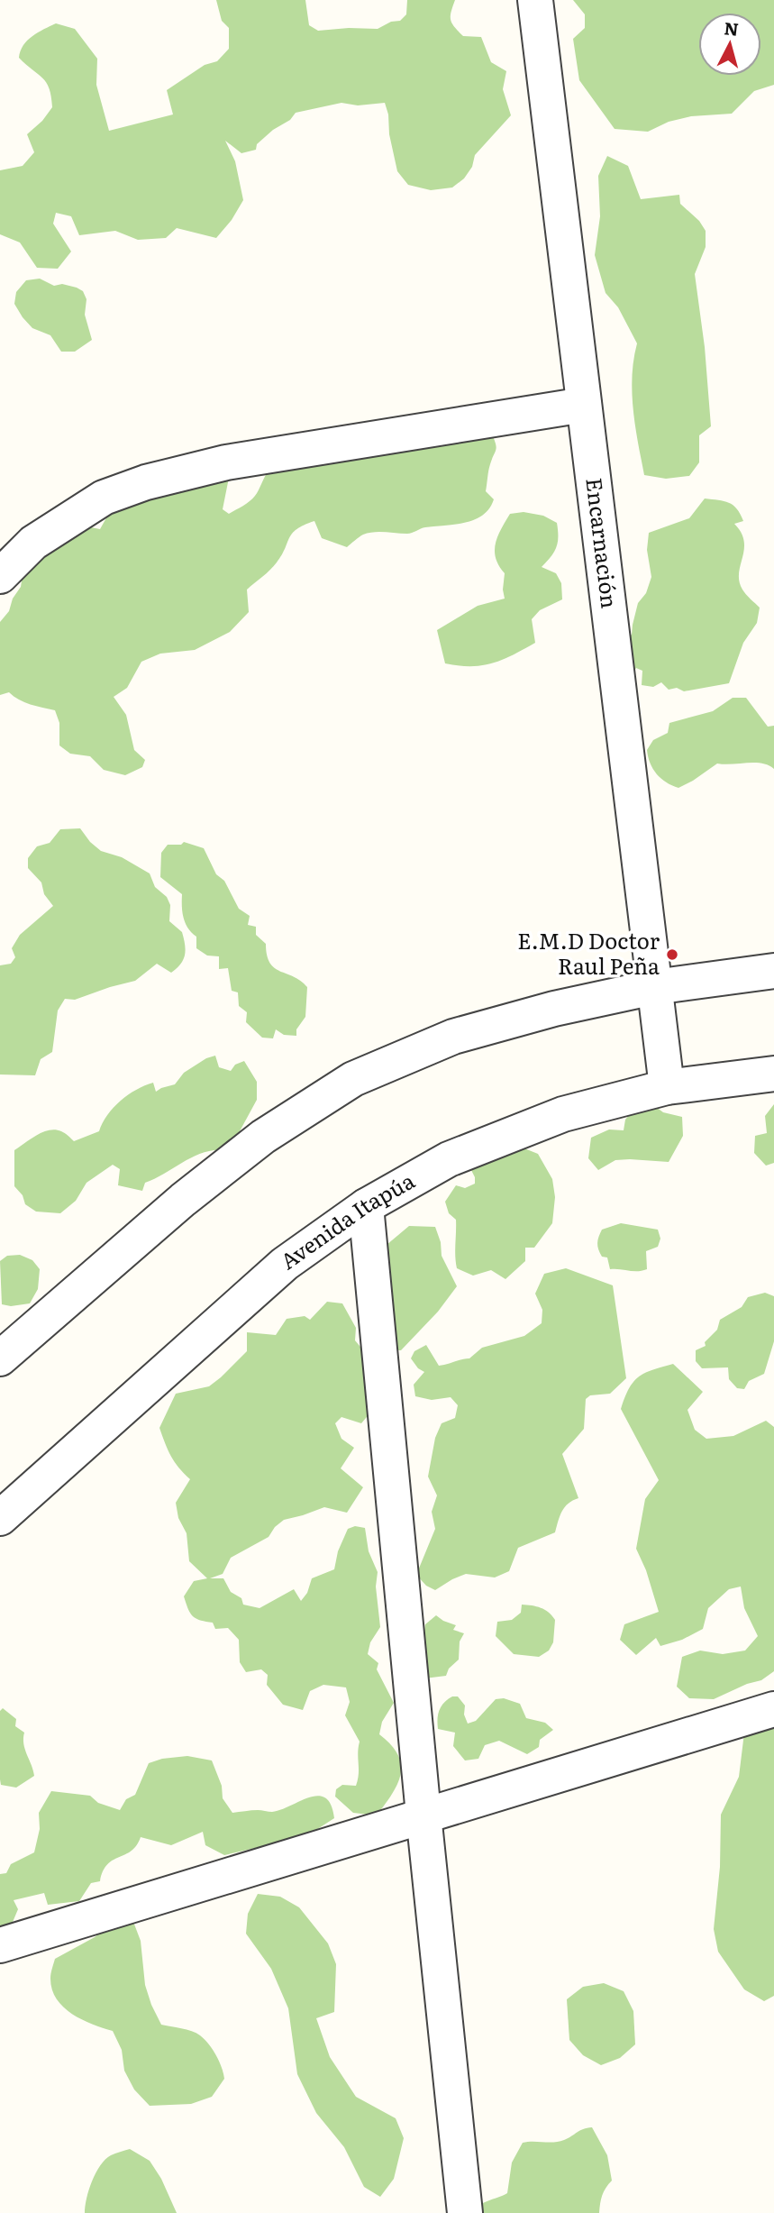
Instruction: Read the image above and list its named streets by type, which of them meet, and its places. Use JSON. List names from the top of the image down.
{
  "streets": {
    "street": ["Encarnación", "Avenida Itapúa"]
  },
  "crossings": [
    ["Encarnación", "Avenida Itapúa"]
  ],
  "places": ["E.M.D Doctor Raul Peña"],
  "north": "top"
}
